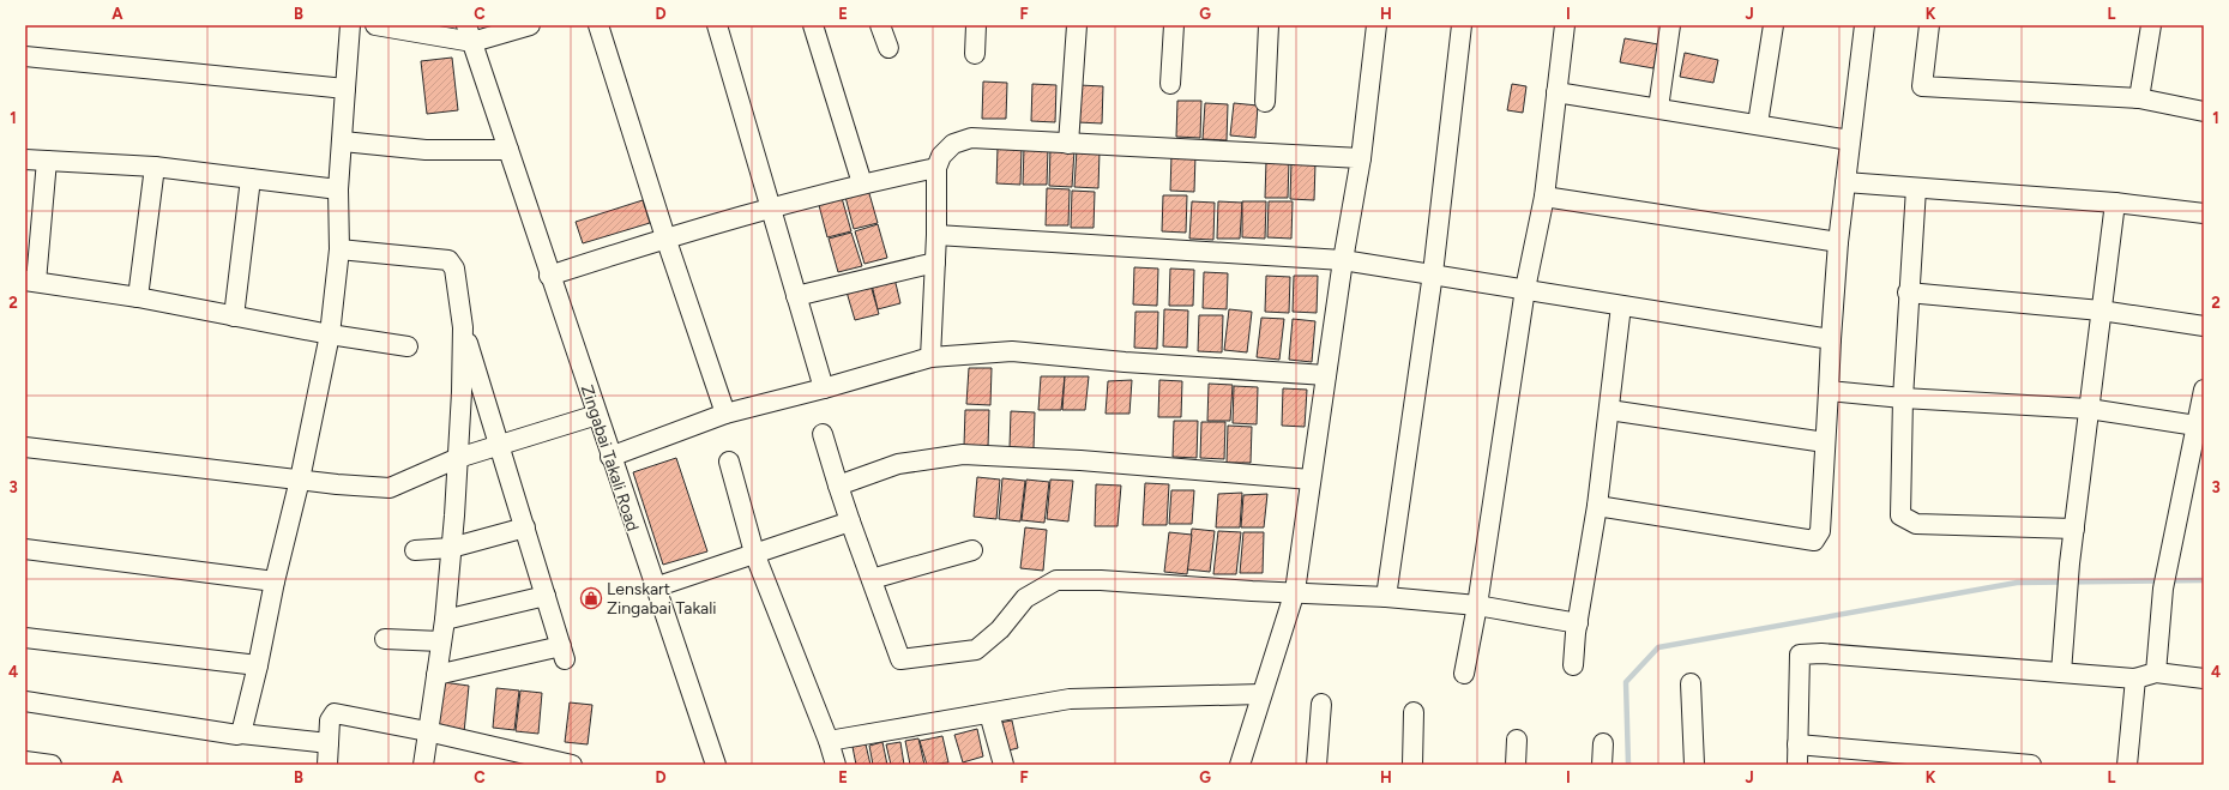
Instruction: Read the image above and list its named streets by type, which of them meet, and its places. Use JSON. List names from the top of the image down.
{
  "streets": {
    "street": ["Zingabai Takali Road"]
  },
  "places": {
    "shop": ["Lenskart Zingabai Takali"]
  },
  "grid": {
    "columns": [
      "A",
      "B",
      "C",
      "D",
      "E",
      "F",
      "G",
      "H",
      "I",
      "J",
      "K",
      "L"
    ],
    "rows": [
      "1",
      "2",
      "3",
      "4"
    ]
  }
}
